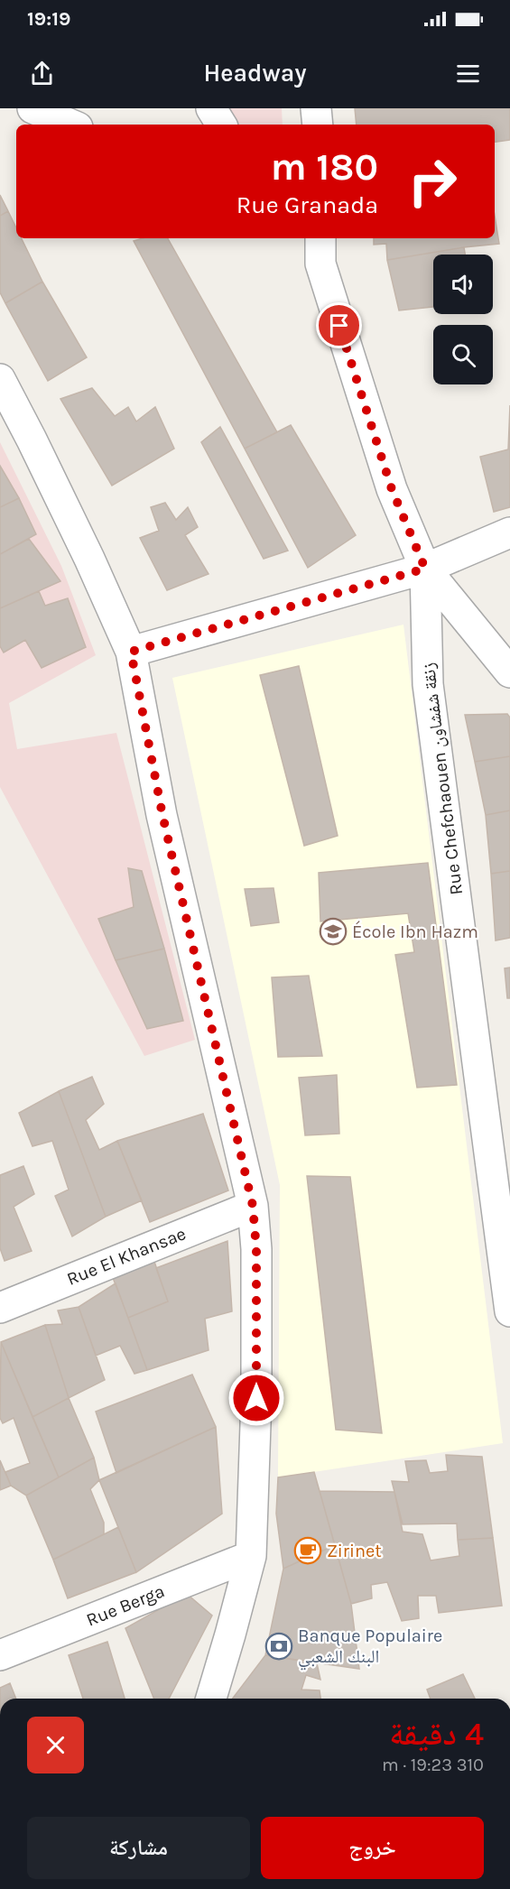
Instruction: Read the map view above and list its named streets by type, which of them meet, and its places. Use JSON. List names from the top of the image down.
{
  "streets": {
    "street": ["Rue Chefchaouen زنقة شفشاون", "Rue El Khansae", "Rue Berga"]
  },
  "places": {
    "school or university": ["École Ibn Hazm"],
    "cafe": ["Zirinet"],
    "bank": ["Banque Populaire البنك الشعبي"]
  },
  "page": {
    "status": "19:19",
    "header": "Headway",
    "turn": ["180 m", "Rue Granada"],
    "heading": ["4 دقيقة", "310 m · 19:23"],
    "buttons": ["خروج", "مشاركة"]
  }
}
